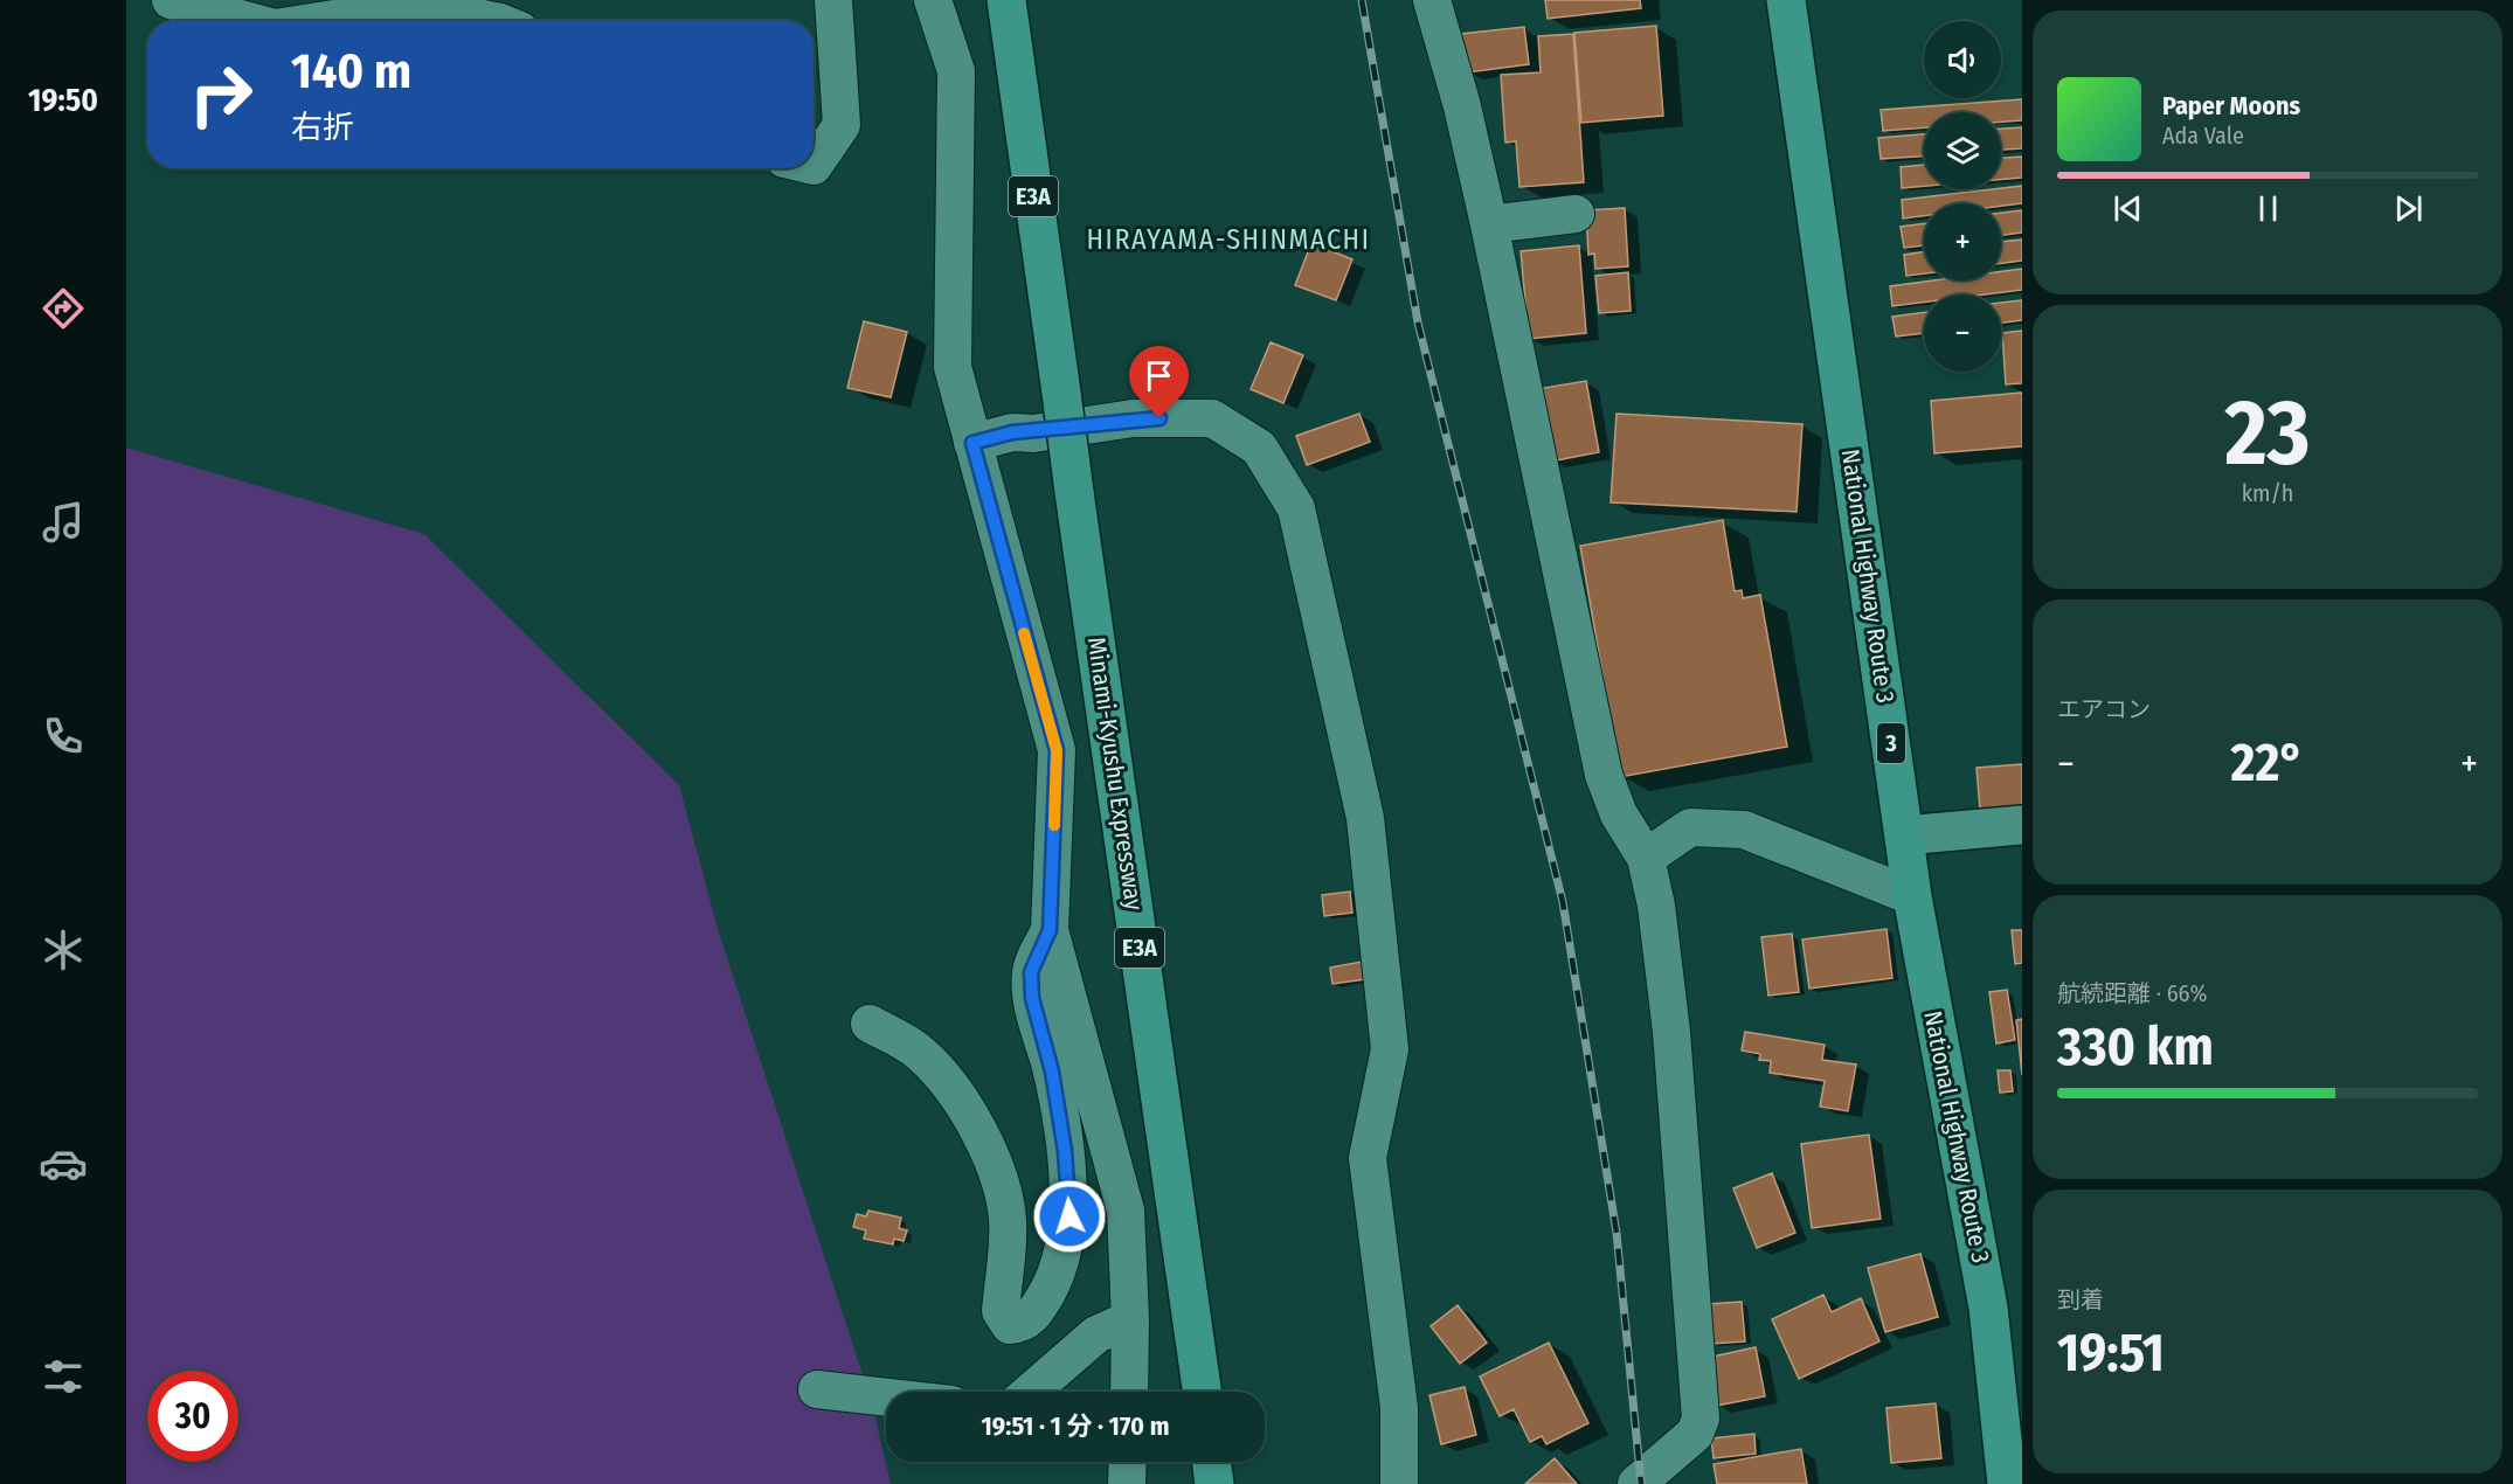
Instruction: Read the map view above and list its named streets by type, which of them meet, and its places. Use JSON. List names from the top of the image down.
{
  "streets": {
    "highway": [
      "E3A",
      "National Highway Route 3",
      "3",
      "Minami-Kyushu Expressway"
    ]
  },
  "districts": ["HIRAYAMA-SHINMACHI"],
  "page": {
    "tabs": "19:50",
    "map_buttons": ["+", "−"],
    "turn": ["140 m", "右折"],
    "song": ["Paper Moons", "Ada Vale"],
    "tile": [
      ["23", "km/h"],
      "エアコン",
      ["航続距離 · 66%", "330 km"],
      ["到着", "19:51"]
    ],
    "heat": ["−", "22°", "+"],
    "limit": "30",
    "trip": "19:51 · 1 分 · 170 m"
  }
}
